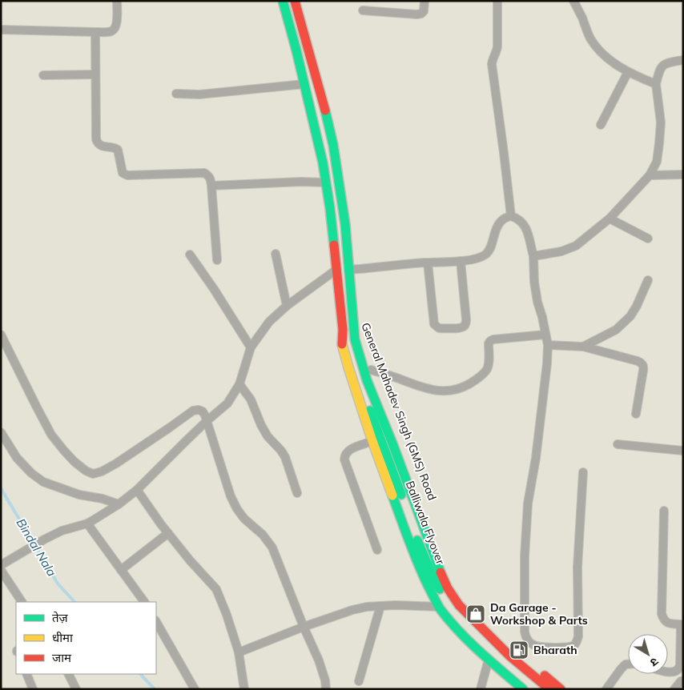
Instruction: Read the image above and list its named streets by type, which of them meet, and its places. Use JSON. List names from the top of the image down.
{
  "streets": {
    "street": ["General Mahadev Singh (GMS) Road", "Balliwala Flyover"]
  },
  "crossings": [
    ["General Mahadev Singh (GMS) Road", "Balliwala Flyover"]
  ],
  "water": ["Bindal Nala"],
  "places": {
    "shop": ["Da Garage - Workshop & Parts"],
    "fuel station": ["Bharath"]
  },
  "legend": ["तेज़", "धीमा", "जाम"],
  "north": "bottom right"
}
